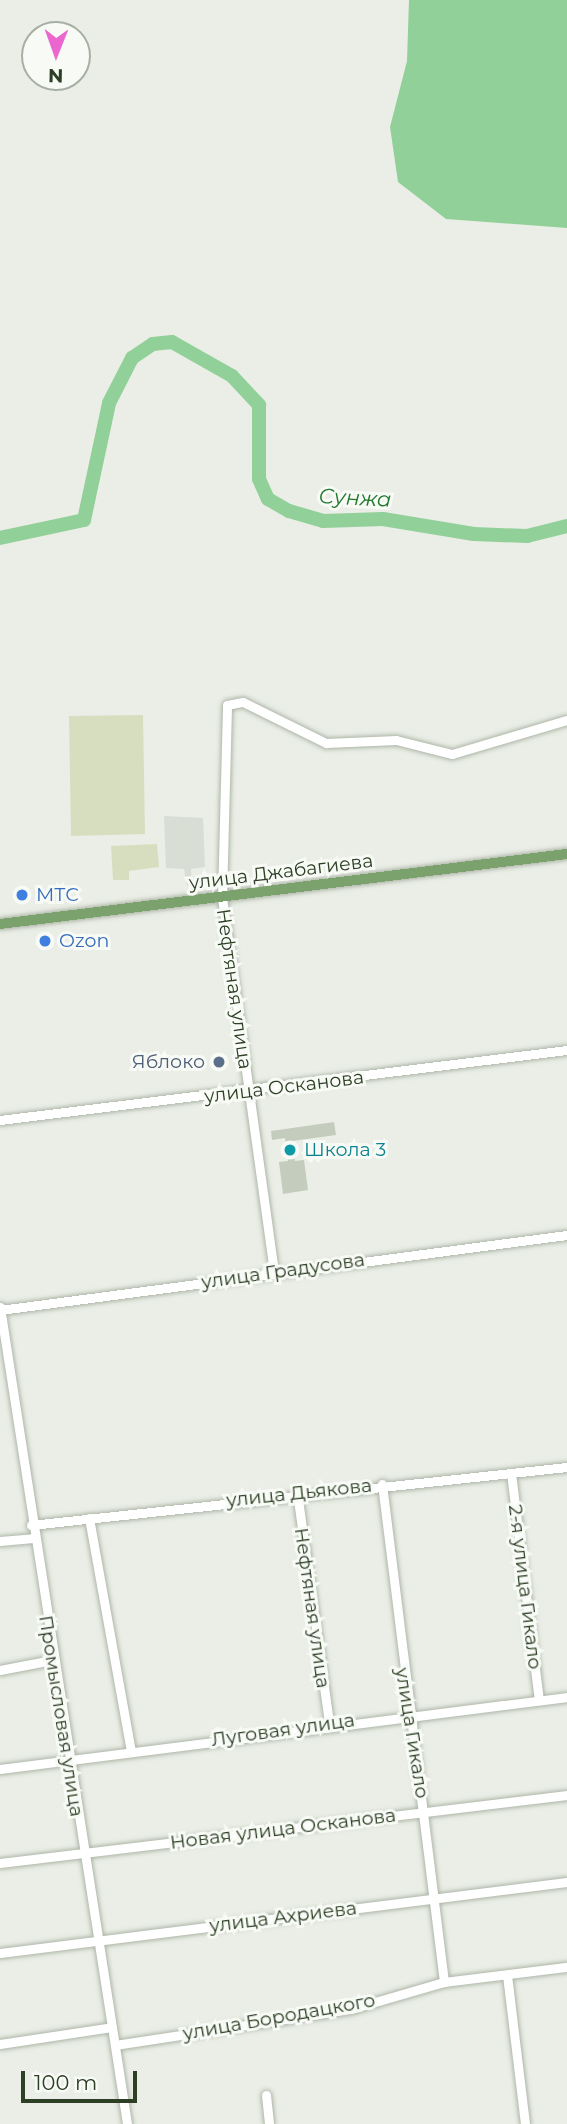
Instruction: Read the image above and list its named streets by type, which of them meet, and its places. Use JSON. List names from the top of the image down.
{
  "streets": {
    "main road": ["улица Джабагиева"],
    "street": [
      "Нефтяная улица",
      "улица Осканова",
      "улица Градусова",
      "улица Дьякова",
      "2-я улица Гикало",
      "Промысловая улица",
      "Луговая улица",
      "улица Гикало",
      "Новая улица Осканова",
      "улица Ахриева",
      "улица Бородацкого"
    ]
  },
  "crossings": [
    ["улица Джабагиева", "Нефтяная улица"],
    ["Нефтяная улица", "улица Осканова"],
    ["Нефтяная улица", "улица Градусова"],
    ["Нефтяная улица", "улица Дьякова"],
    ["Нефтяная улица", "Луговая улица"],
    ["улица Градусова", "Промысловая улица"],
    ["улица Дьякова", "2-я улица Гикало"],
    ["улица Дьякова", "Промысловая улица"],
    ["улица Дьякова", "улица Гикало"],
    ["2-я улица Гикало", "Луговая улица"],
    ["Промысловая улица", "Луговая улица"],
    ["Промысловая улица", "Новая улица Осканова"],
    ["Промысловая улица", "улица Ахриева"],
    ["Промысловая улица", "улица Бородацкого"],
    ["Луговая улица", "улица Гикало"],
    ["улица Гикало", "Новая улица Осканова"],
    ["улица Гикало", "улица Ахриева"],
    ["улица Гикало", "улица Бородацкого"]
  ],
  "water": ["Сунжа"],
  "places": [
    "МТС",
    "Ozon",
    "Яблоко",
    "Школа 3"
  ],
  "scale_bar": "100 m",
  "north": "bottom"
}
